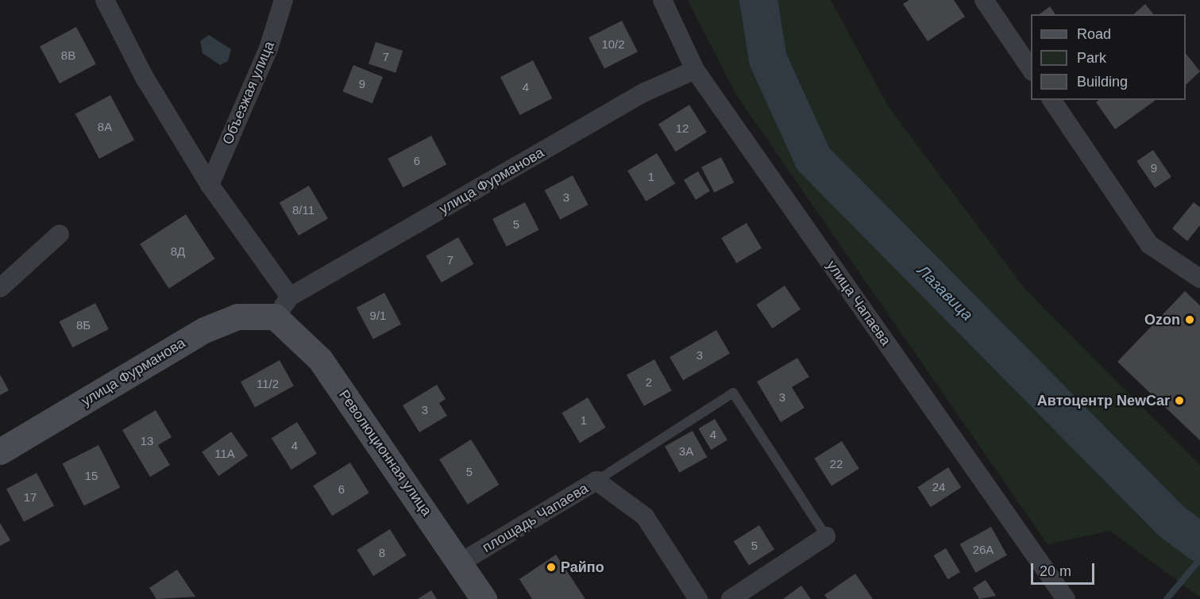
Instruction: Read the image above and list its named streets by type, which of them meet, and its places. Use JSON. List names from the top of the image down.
{
  "streets": {
    "main road": ["улица Фурманова", "Революционная улица"],
    "street": ["Объезжая улица", "улица Чапаева", "площадь Чапаева"]
  },
  "crossings": [
    ["улица Фурманова", "улица Чапаева"],
    ["улица Фурманова", "Революционная улица"],
    ["Революционная улица", "площадь Чапаева"]
  ],
  "water": ["Лазавица"],
  "places": ["Ozon", "Автоцентр NewCar", "Райпо"],
  "house_numbers": [
    "10/2",
    "8В",
    "7",
    "9",
    "4",
    "8А",
    "12",
    "6",
    "9",
    "1",
    "3",
    "8/11",
    "5",
    "8Д",
    "7",
    "9/1",
    "8Б",
    "3",
    "2",
    "11/2",
    "3",
    "3",
    "1",
    "4",
    "13",
    "4",
    "3А",
    "11А",
    "22",
    "5",
    "15",
    "24",
    "6",
    "17",
    "5",
    "26А",
    "8"
  ],
  "legend": ["Road", "Park", "Building"],
  "scale_bar": "20 m"
}
